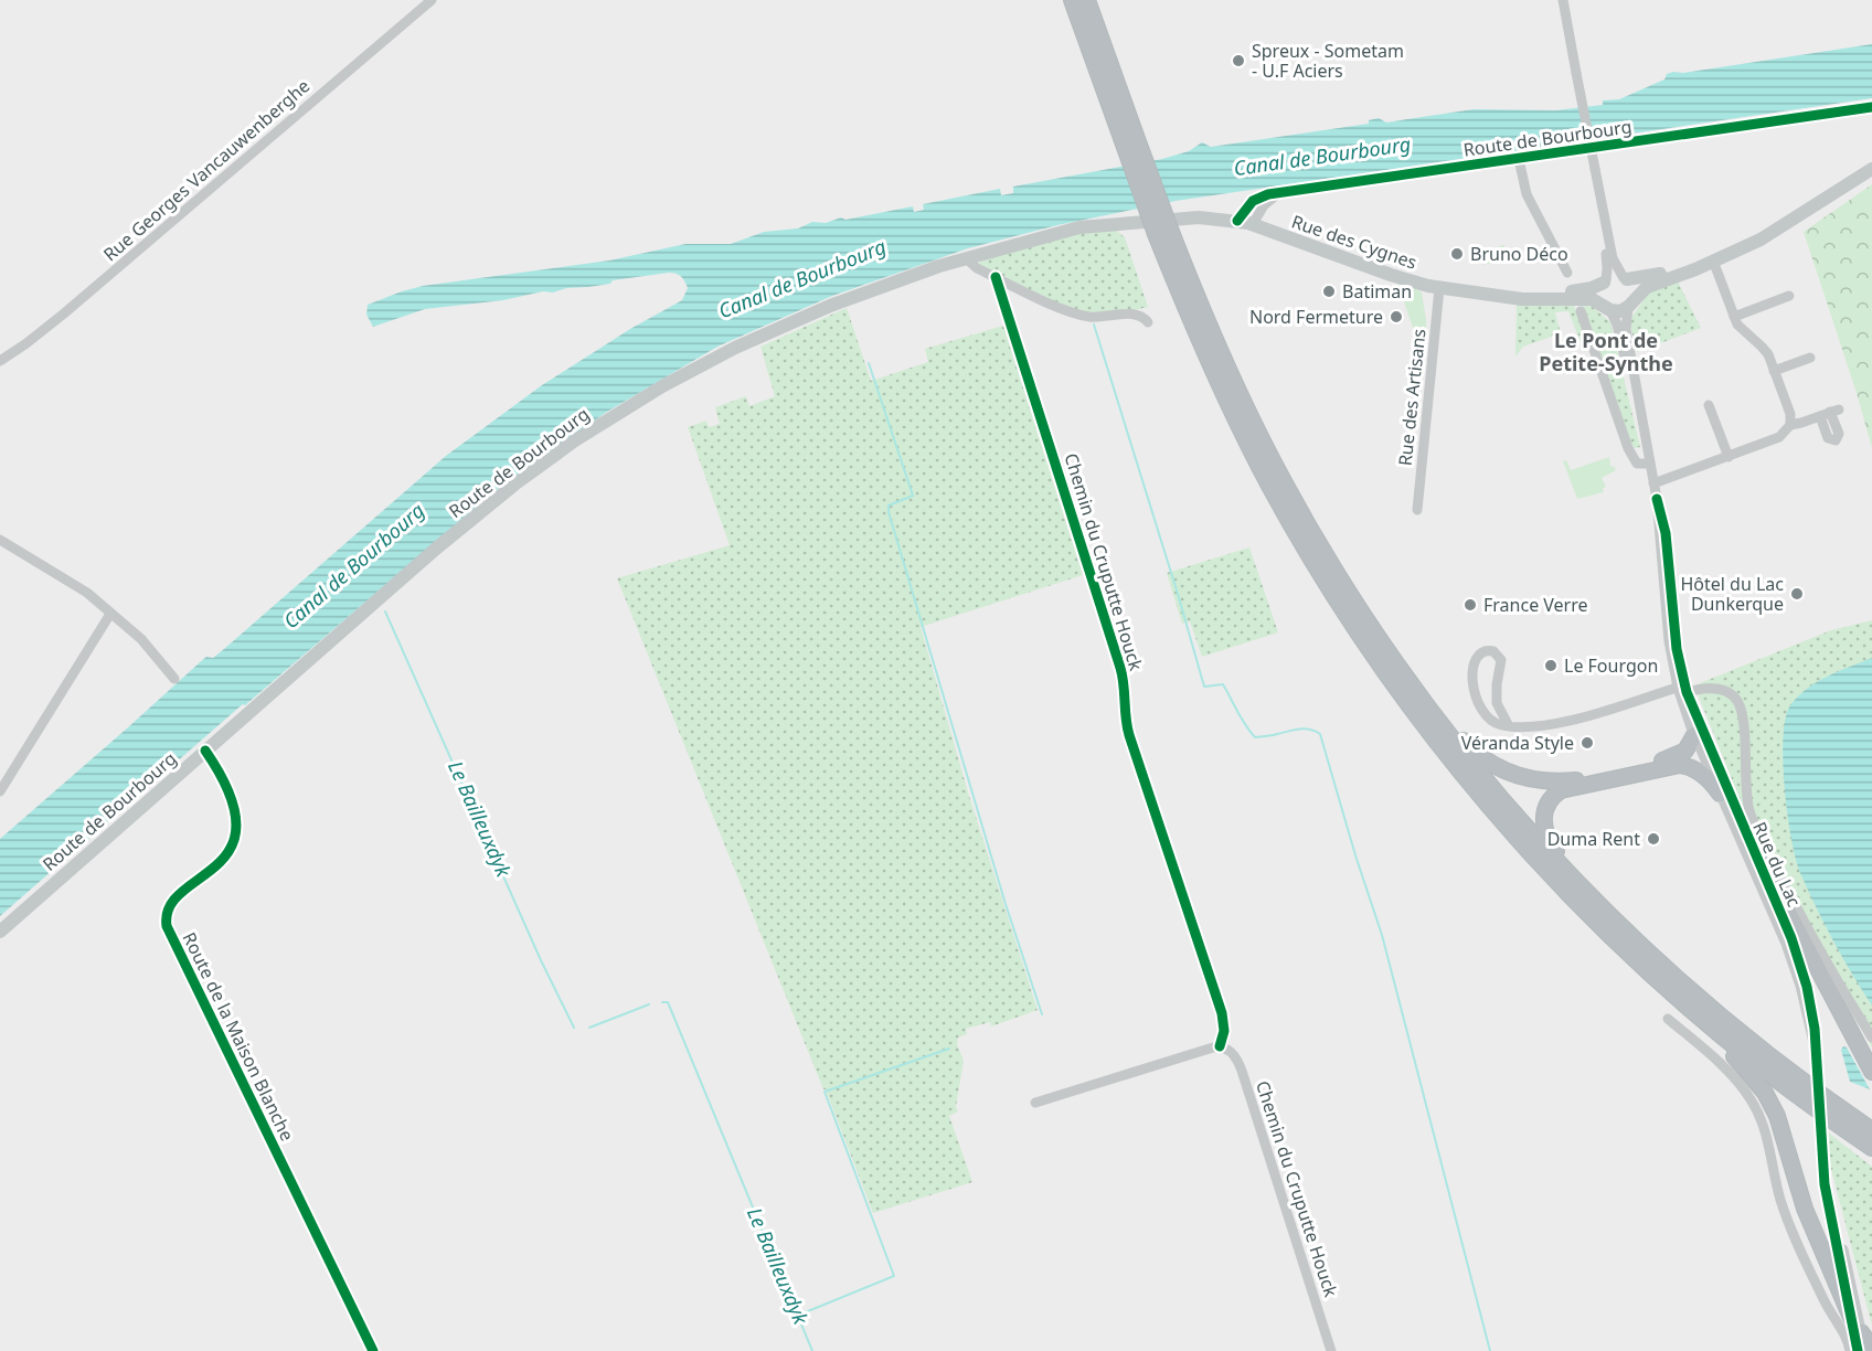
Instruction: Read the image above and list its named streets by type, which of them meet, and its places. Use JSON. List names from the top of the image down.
{
  "streets": {
    "main road": ["Route de Bourbourg", "Rue des Cygnes"],
    "street": [
      "Rue Georges Vancauwenberghe",
      "Rue des Artisans",
      "Chemin du Cruputte Houck",
      "Rue du Lac",
      "Route de la Maison Blanche"
    ]
  },
  "crossings": [
    ["Route de Bourbourg", "Rue des Cygnes"],
    ["Route de Bourbourg", "Route de la Maison Blanche"],
    ["Rue des Cygnes", "Rue des Artisans"],
    ["Rue des Cygnes", "Rue du Lac"]
  ],
  "districts": ["Le Pont de Petite-Synthe"],
  "water": ["Canal de Bourbourg", "Le Bailleuxdyk"],
  "places": [
    "Spreux - Sometam - U.F Aciers",
    "Bruno Déco",
    "Batiman",
    "Nord Fermeture",
    "Hôtel du Lac Dunkerque",
    "France Verre",
    "Le Fourgon",
    "Véranda Style",
    "Duma Rent"
  ]
}
